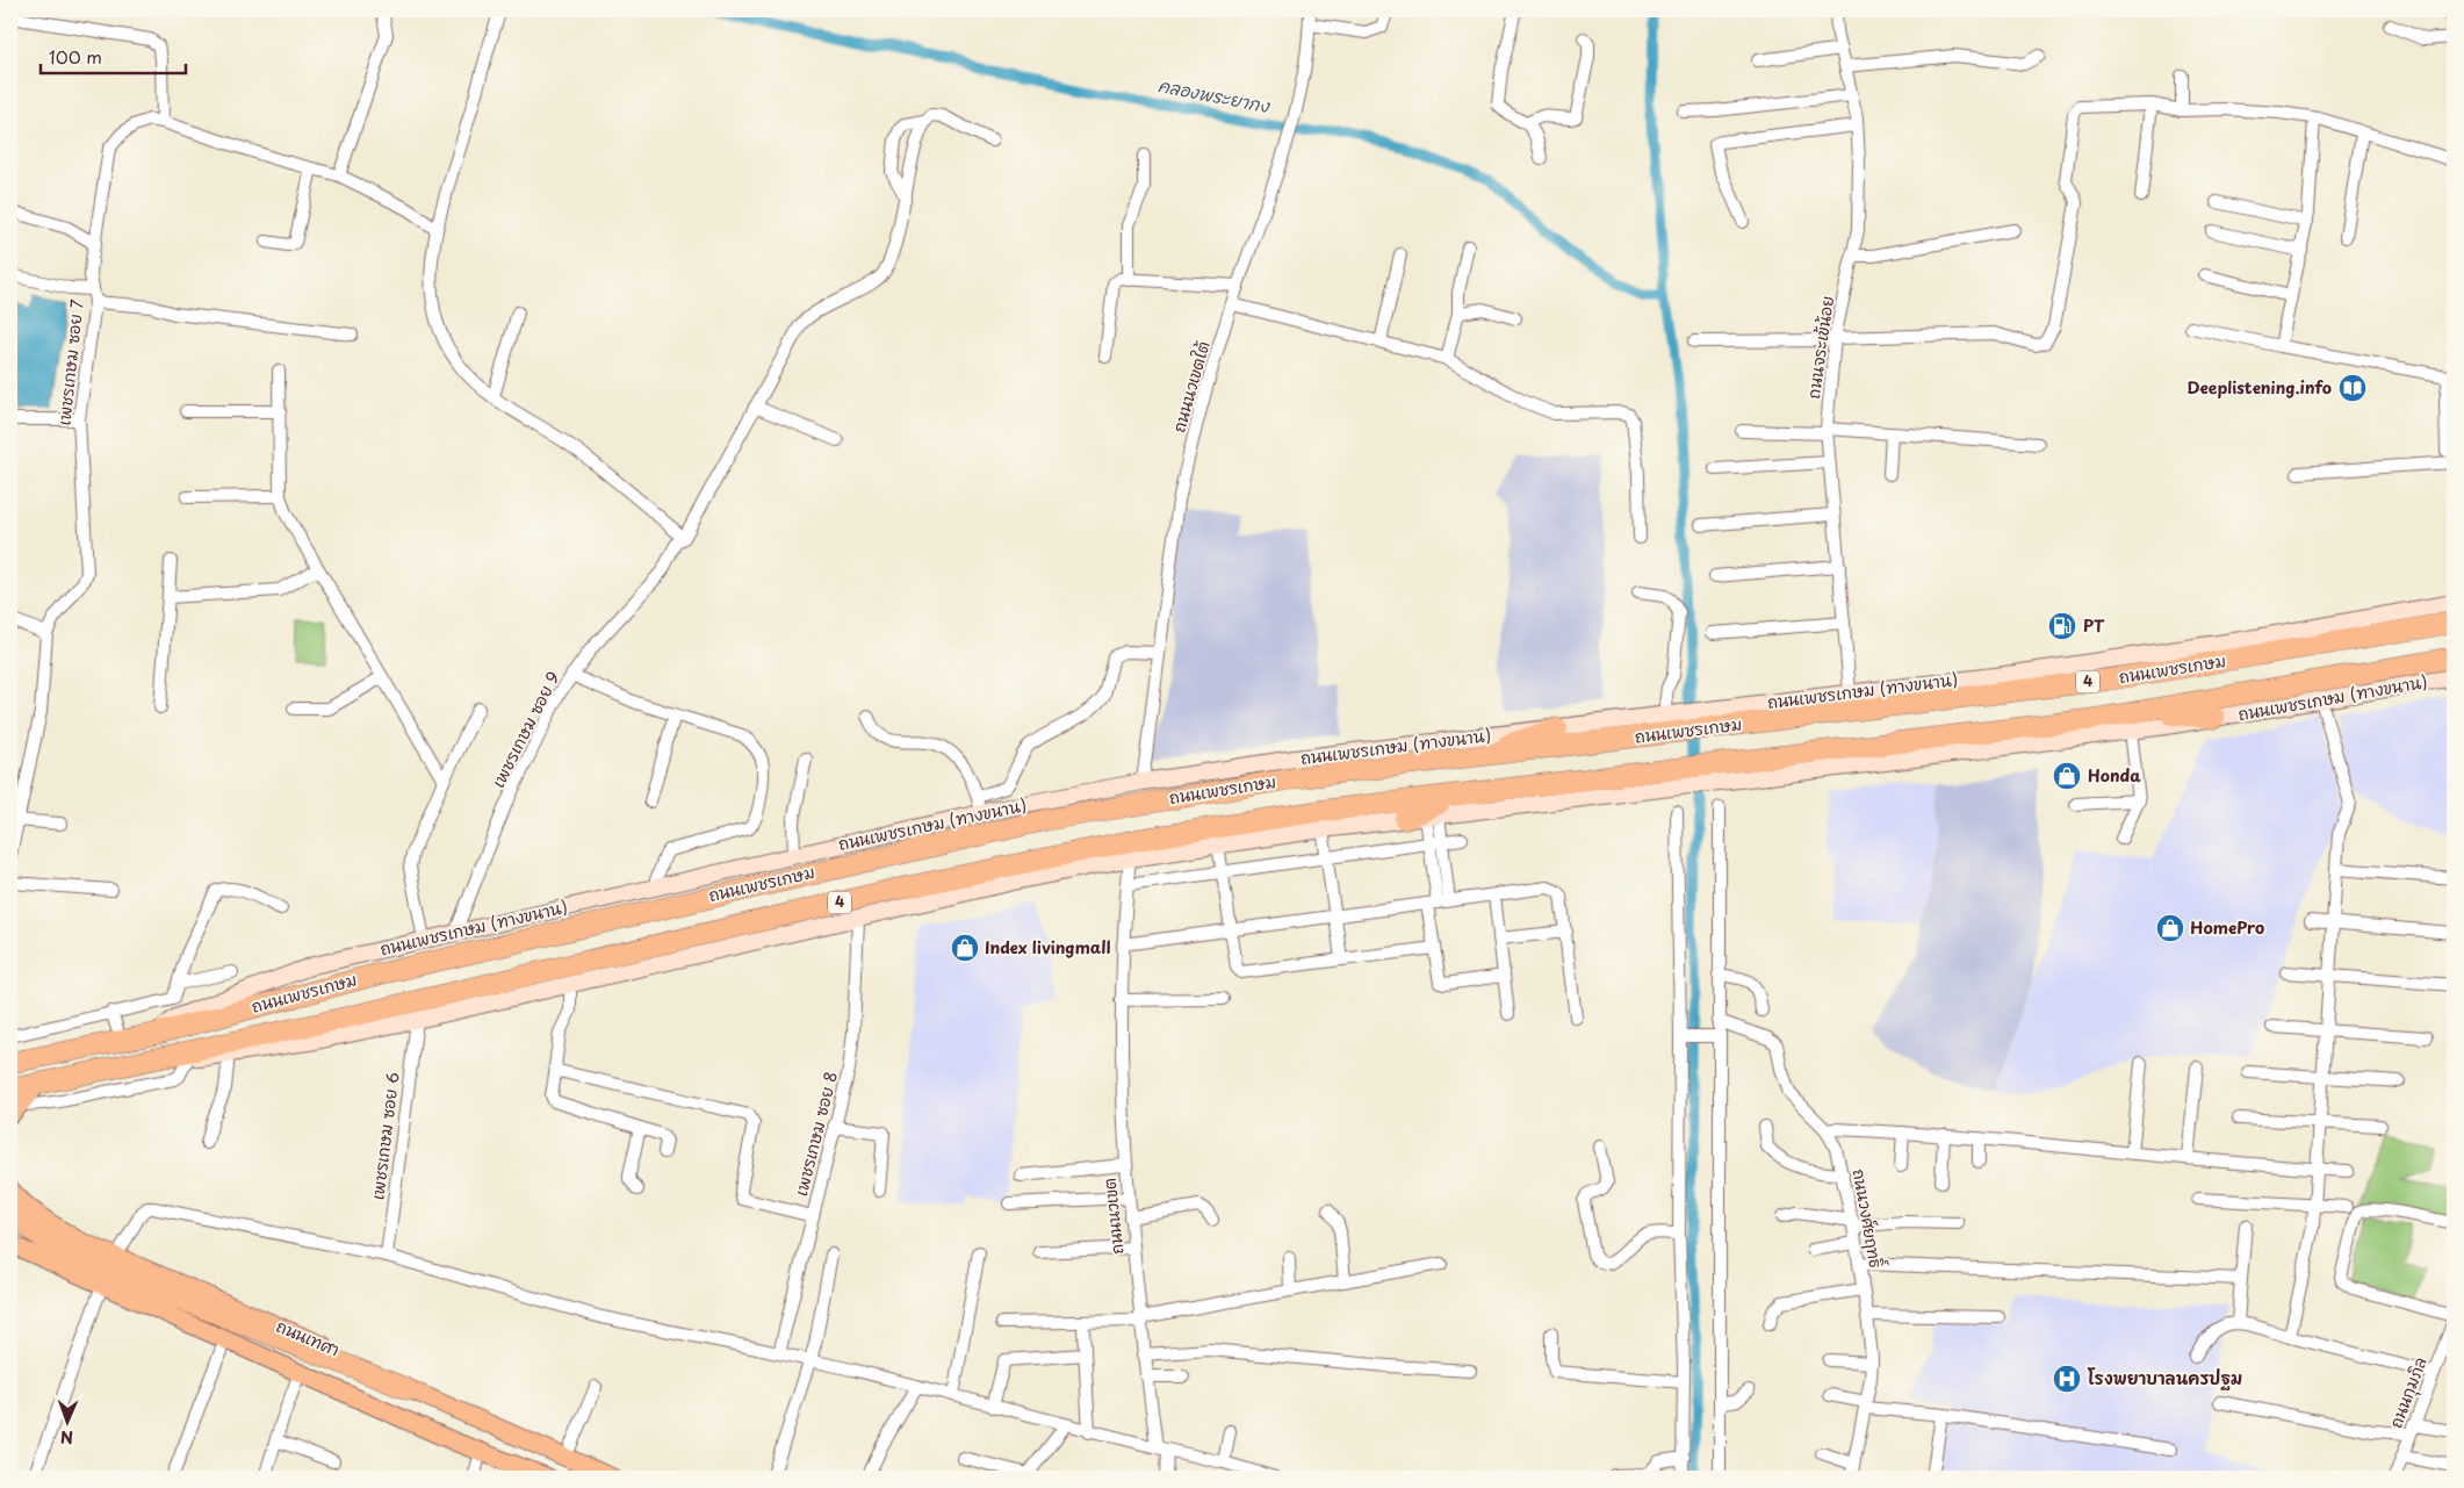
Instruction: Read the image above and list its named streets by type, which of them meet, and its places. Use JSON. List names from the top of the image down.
{
  "streets": {
    "highway": ["ถนนเพชรเกษม", "4"],
    "main road": ["ถนนเพชรเกษม (ทางขนาน)"],
    "street": [
      "ถนนจระเข้น้อย",
      "เพชรเกษม ซอย 7",
      "ถนนนวเขตใต้",
      "เพชรเกษม ซอย 9",
      "เพชรเกษม ซอย 8",
      "เพชรเกษม ซอย 6",
      "ถนนนวเขต",
      "ถนนวงศ์ยฤทธิ์",
      "ถนนกุมภิล"
    ]
  },
  "crossings": [
    ["ถนนจระเข้น้อย", "ถนนเพชรเกษม (ทางขนาน)"],
    ["ถนนนวเขตใต้", "ถนนเพชรเกษม (ทางขนาน)"],
    ["ถนนเพชรเกษม", "ถนนเพชรเกษม (ทางขนาน)"],
    ["ถนนเพชรเกษม (ทางขนาน)", "เพชรเกษม ซอย 9"],
    ["ถนนเพชรเกษม (ทางขนาน)", "เพชรเกษม ซอย 8"],
    ["ถนนเพชรเกษม (ทางขนาน)", "เพชรเกษม ซอย 6"],
    ["ถนนเพชรเกษม (ทางขนาน)", "ถนนนวเขต"]
  ],
  "water": ["คลองพระยากง"],
  "places": {
    "library": ["Deeplistening.info"],
    "fuel station": ["PT"],
    "shop": ["Honda", "HomePro", "Index livingmall"],
    "hospital": ["โรงพยาบาลนครปฐม"]
  },
  "scale_bar": "100 m",
  "north": "bottom"
}
